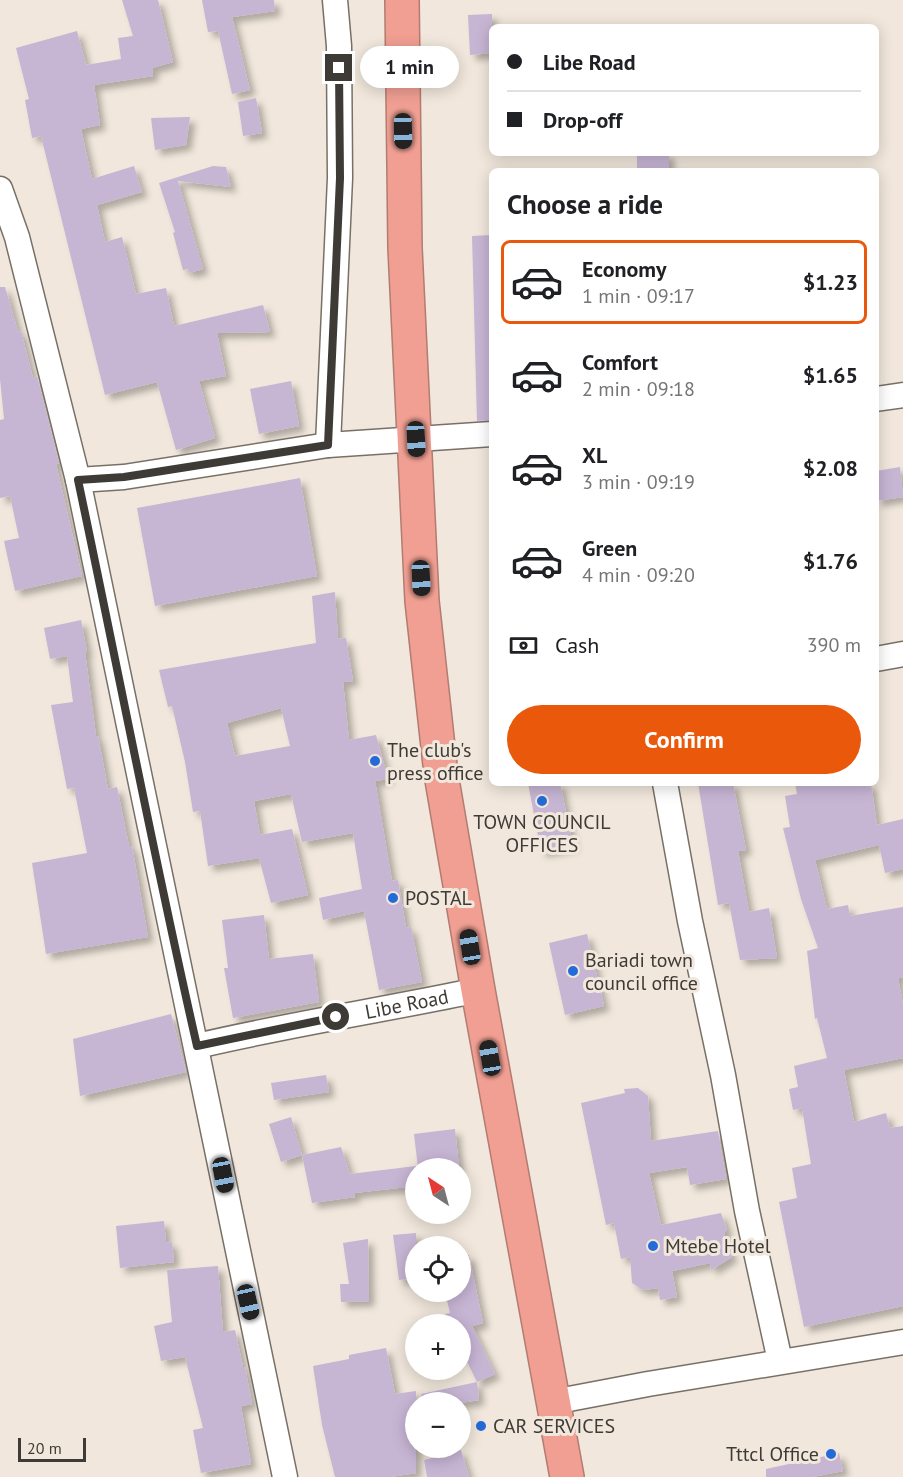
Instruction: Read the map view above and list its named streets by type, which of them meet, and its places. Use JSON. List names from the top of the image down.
{
  "streets": {
    "street": ["Libe Road"]
  },
  "places": [
    "The club's press office",
    "TOWN COUNCIL OFFICES",
    "POSTAL",
    "Bariadi town council office",
    "Mtebe Hotel",
    "CAR SERVICES",
    "Tttcl Office"
  ],
  "scale_bar": "20 m",
  "north": "top left",
  "page": {
    "banner": ["Libe Road", "Drop-off"],
    "bubble": "1 min",
    "heading": "Choose a ride",
    "list": [
      {
        "name": "Economy",
        "note": "1 min · 09:17",
        "value": "$1.23"
      },
      {
        "name": "Comfort",
        "note": "2 min · 09:18",
        "value": "$1.65"
      },
      {
        "name": "XL",
        "note": "3 min · 09:19",
        "value": "$2.08"
      },
      {
        "name": "Green",
        "note": "4 min · 09:20",
        "value": "$1.76"
      }
    ],
    "pay": ["Cash", "390 m"],
    "buttons": "Confirm",
    "map_buttons": ["+", "−"],
    "scale": "20 m"
  }
}
